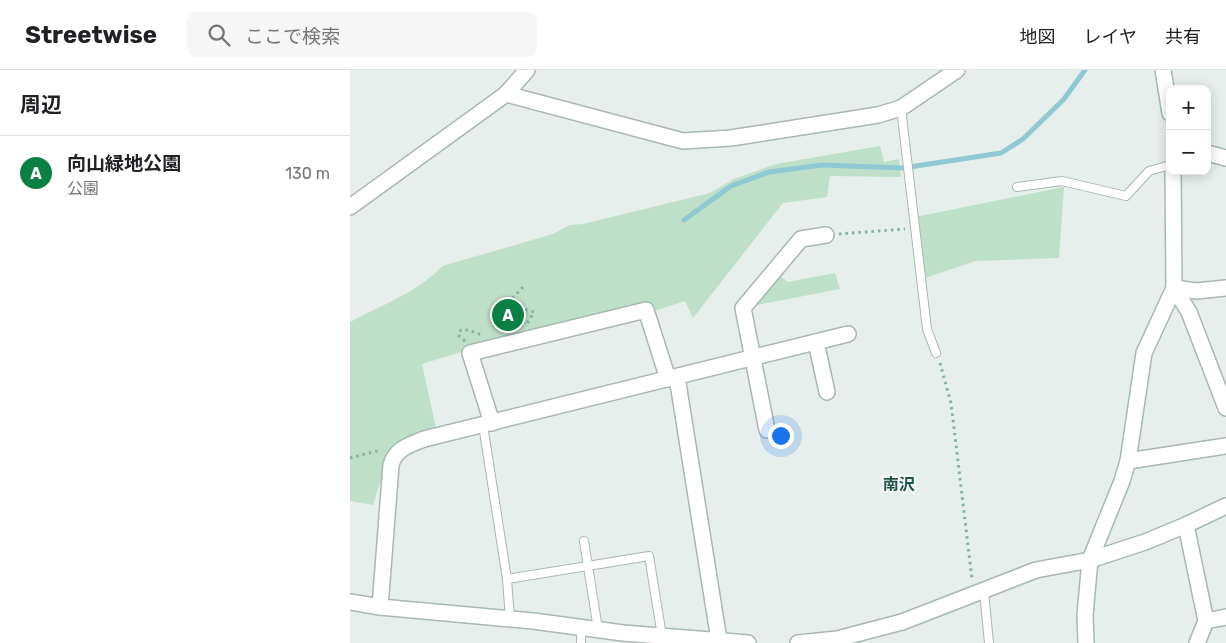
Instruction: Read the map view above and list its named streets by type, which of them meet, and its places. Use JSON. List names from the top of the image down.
{
  "districts": ["南沢"],
  "page": {
    "header": "Streetwise",
    "search": "ここで検索",
    "nav": ["地図", "レイヤ", "共有"],
    "heading": "周辺",
    "map_buttons": ["+", "−"],
    "list": [
      {
        "mark": "A",
        "name": "向山緑地公園",
        "note": "公園",
        "value": "130 m"
      }
    ],
    "pins": "A"
  }
}
